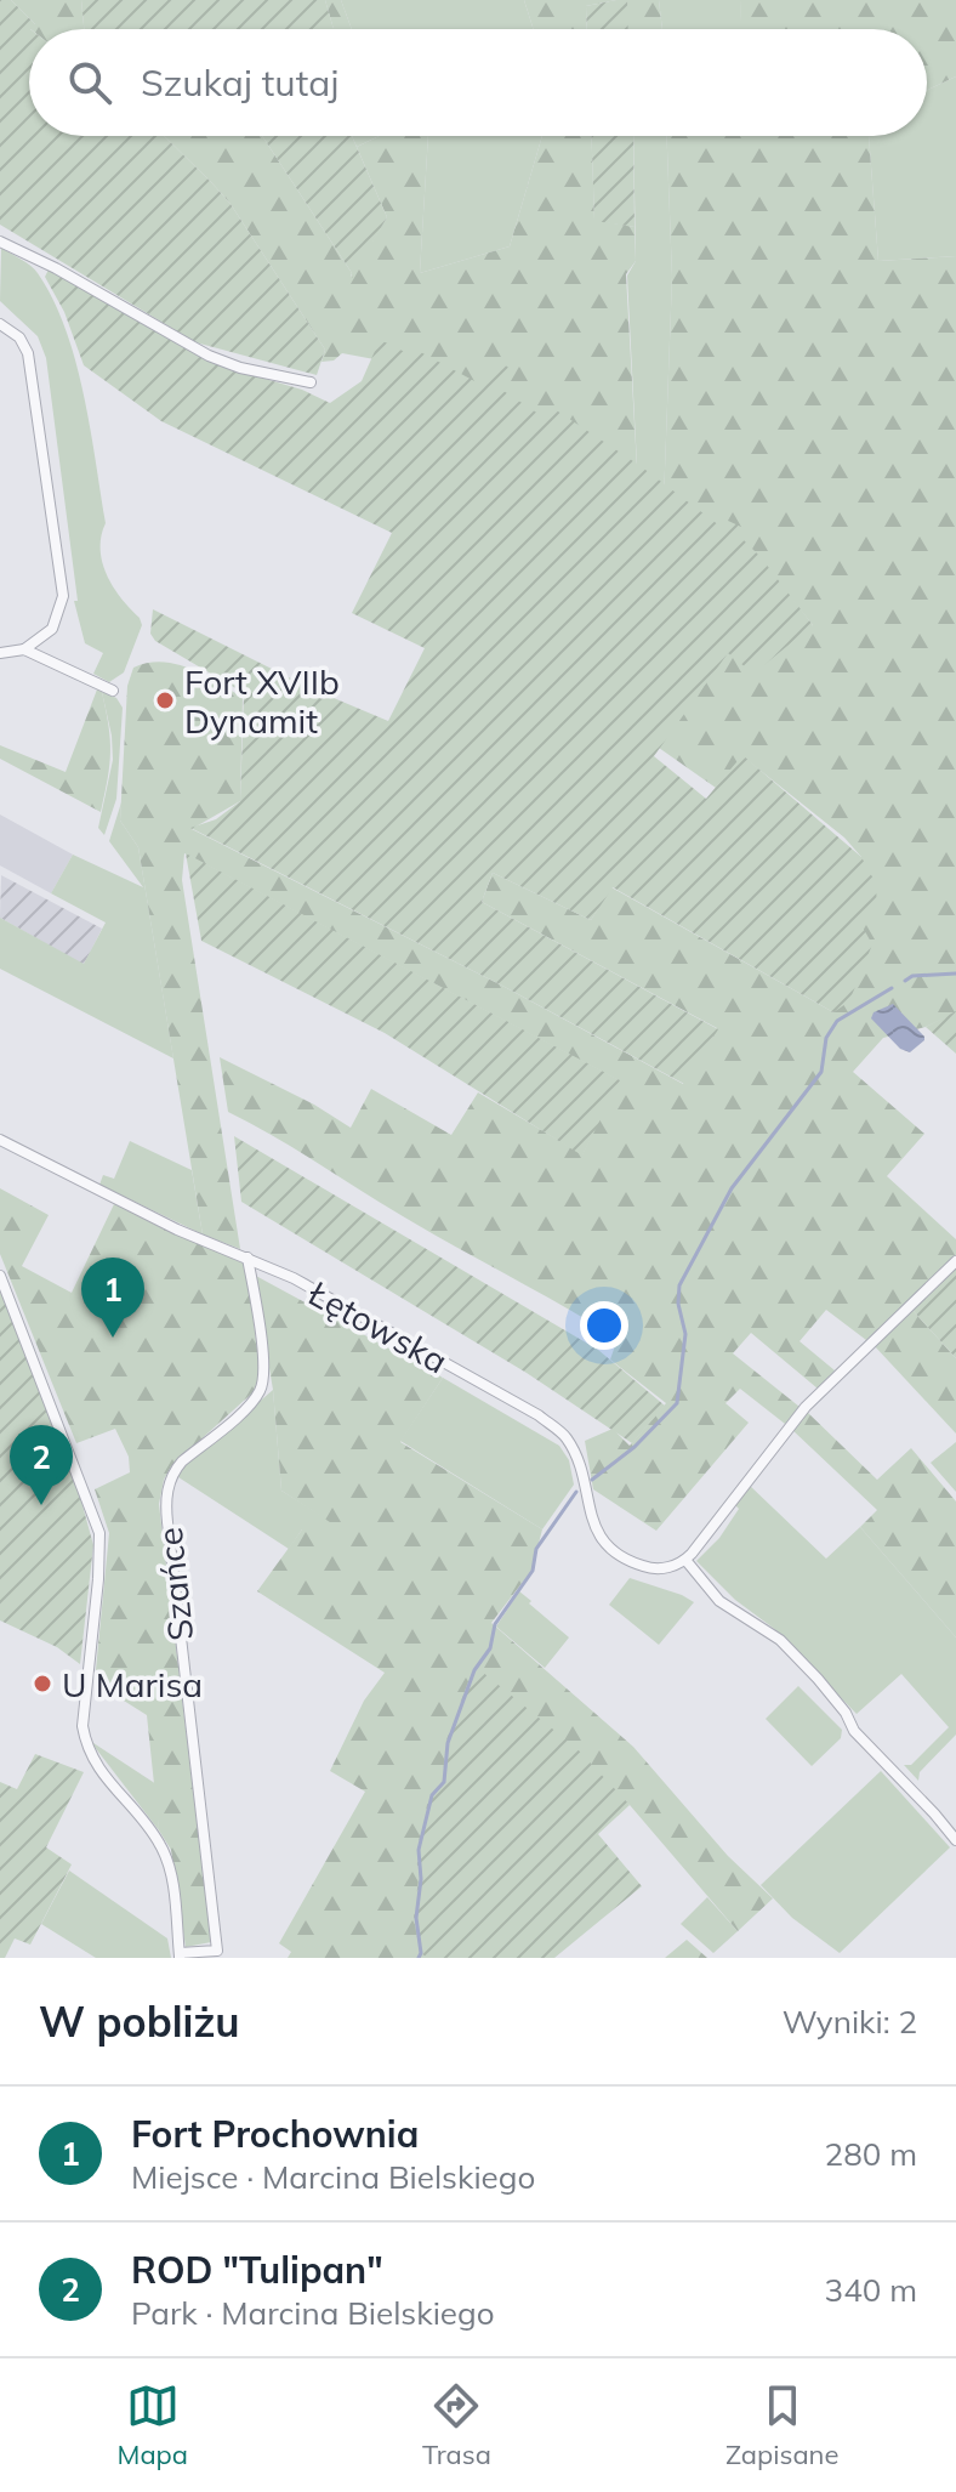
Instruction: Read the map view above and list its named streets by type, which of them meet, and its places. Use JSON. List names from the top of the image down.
{
  "streets": {
    "street": ["Łętowska", "Szańce"]
  },
  "crossings": [
    ["Łętowska", "Szańce"]
  ],
  "places": ["Fort XVIIb Dynamit", "U Marisa"],
  "page": {
    "search": "Szukaj tutaj",
    "pins": ["1", "2"],
    "heading": ["W pobliżu", "Wyniki: 2"],
    "list": [
      {
        "mark": "1",
        "name": "Fort Prochownia",
        "note": "Miejsce · Marcina Bielskiego",
        "value": "280 m"
      },
      {
        "mark": "2",
        "name": "ROD \"Tulipan\"",
        "note": "Park · Marcina Bielskiego",
        "value": "340 m"
      }
    ],
    "nav": ["Mapa", "Trasa", "Zapisane"]
  }
}
